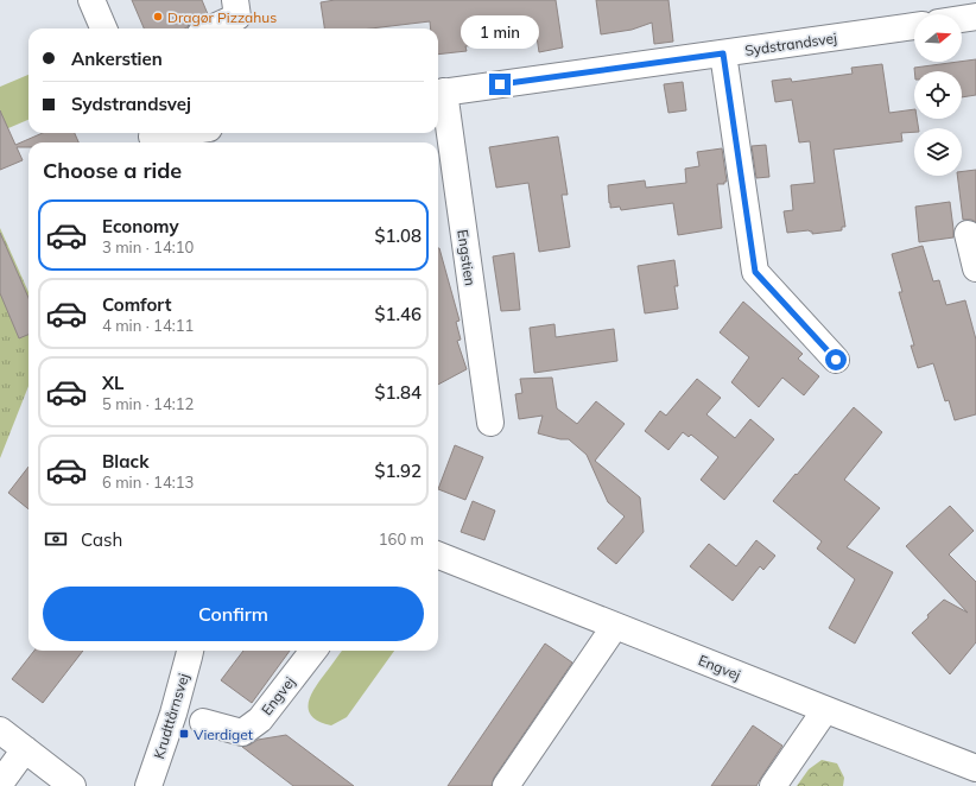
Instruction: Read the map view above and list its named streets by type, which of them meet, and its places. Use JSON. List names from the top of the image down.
{
  "streets": {
    "street": [
      "Sydstrandsvej",
      "Engstien",
      "Engvej",
      "Krudttårnsvej"
    ]
  },
  "crossings": [
    ["Sydstrandsvej", "Engstien"]
  ],
  "places": {
    "other": ["Dragør Pizzahus"],
    "transit": ["Vierdiget"]
  },
  "north": "right",
  "page": {
    "bubble": "1 min",
    "banner": ["Ankerstien", "Sydstrandsvej"],
    "heading": "Choose a ride",
    "list": [
      {
        "name": "Economy",
        "note": "3 min · 14:10",
        "value": "$1.08"
      },
      {
        "name": "Comfort",
        "note": "4 min · 14:11",
        "value": "$1.46"
      },
      {
        "name": "XL",
        "note": "5 min · 14:12",
        "value": "$1.84"
      },
      {
        "name": "Black",
        "note": "6 min · 14:13",
        "value": "$1.92"
      }
    ],
    "pay": ["Cash", "160 m"],
    "buttons": "Confirm"
  }
}
